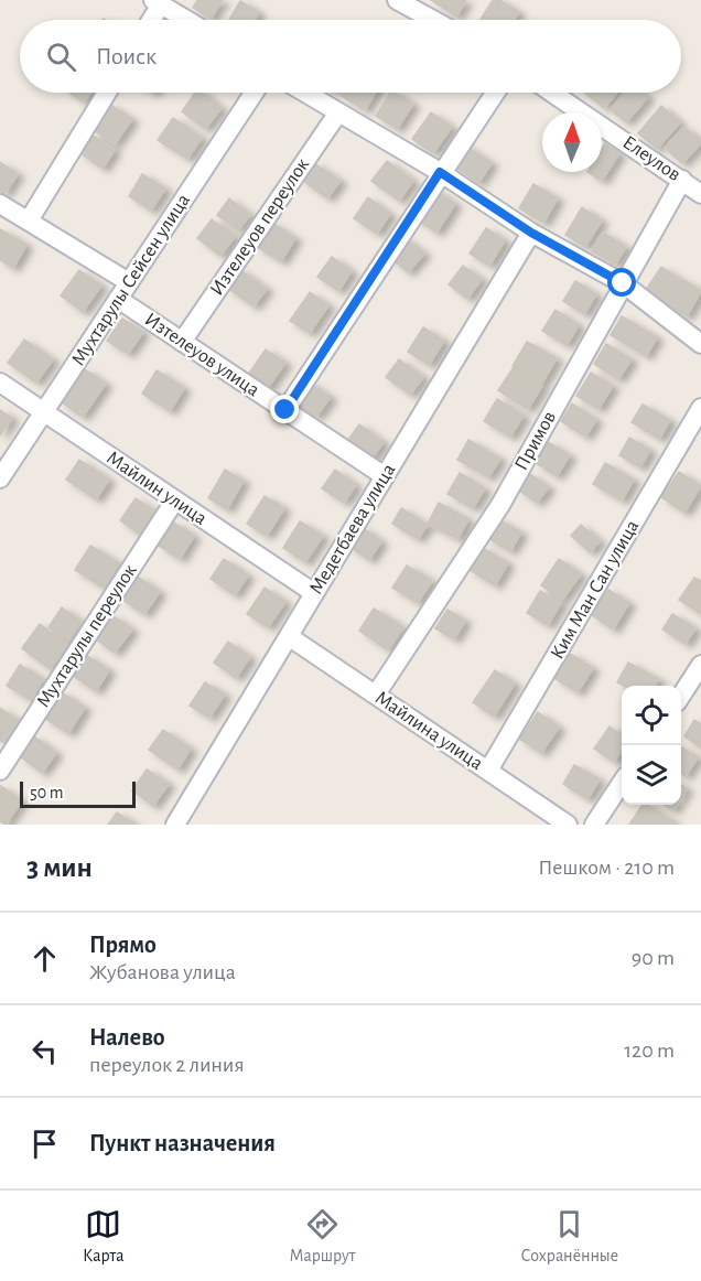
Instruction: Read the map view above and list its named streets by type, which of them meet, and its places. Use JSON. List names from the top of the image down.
{
  "streets": {
    "street": [
      "Елеулов",
      "Изтелеуов переулок",
      "Мухтарулы Сейсен улица",
      "Изтелеуов улица",
      "Примов",
      "Майлин улица",
      "Медетбаева улица",
      "Ким Ман Сан улица",
      "Мухтарулы переулок",
      "Майлина улица"
    ]
  },
  "crossings": [
    ["Елеулов", "Примов"],
    ["Изтелеуов переулок", "Изтелеуов улица"],
    ["Мухтарулы Сейсен улица", "Изтелеуов улица"],
    ["Мухтарулы Сейсен улица", "Майлин улица"],
    ["Изтелеуов улица", "Медетбаева улица"],
    ["Примов", "Майлина улица"],
    ["Майлин улица", "Медетбаева улица"],
    ["Майлин улица", "Мухтарулы переулок"],
    ["Медетбаева улица", "Майлина улица"],
    ["Ким Ман Сан улица", "Майлина улица"]
  ],
  "scale_bar": "50 m",
  "north": "top",
  "page": {
    "search": "Поиск",
    "scale": "50 m",
    "heading": ["3 мин", "Пешком · 210 m"],
    "list": [
      ["Прямо", "Жубанова улица", "90 m"],
      ["Налево", "переулок 2 линия", "120 m"],
      "Пункт назначения"
    ],
    "nav": ["Карта", "Маршрут", "Сохранённые"]
  }
}
